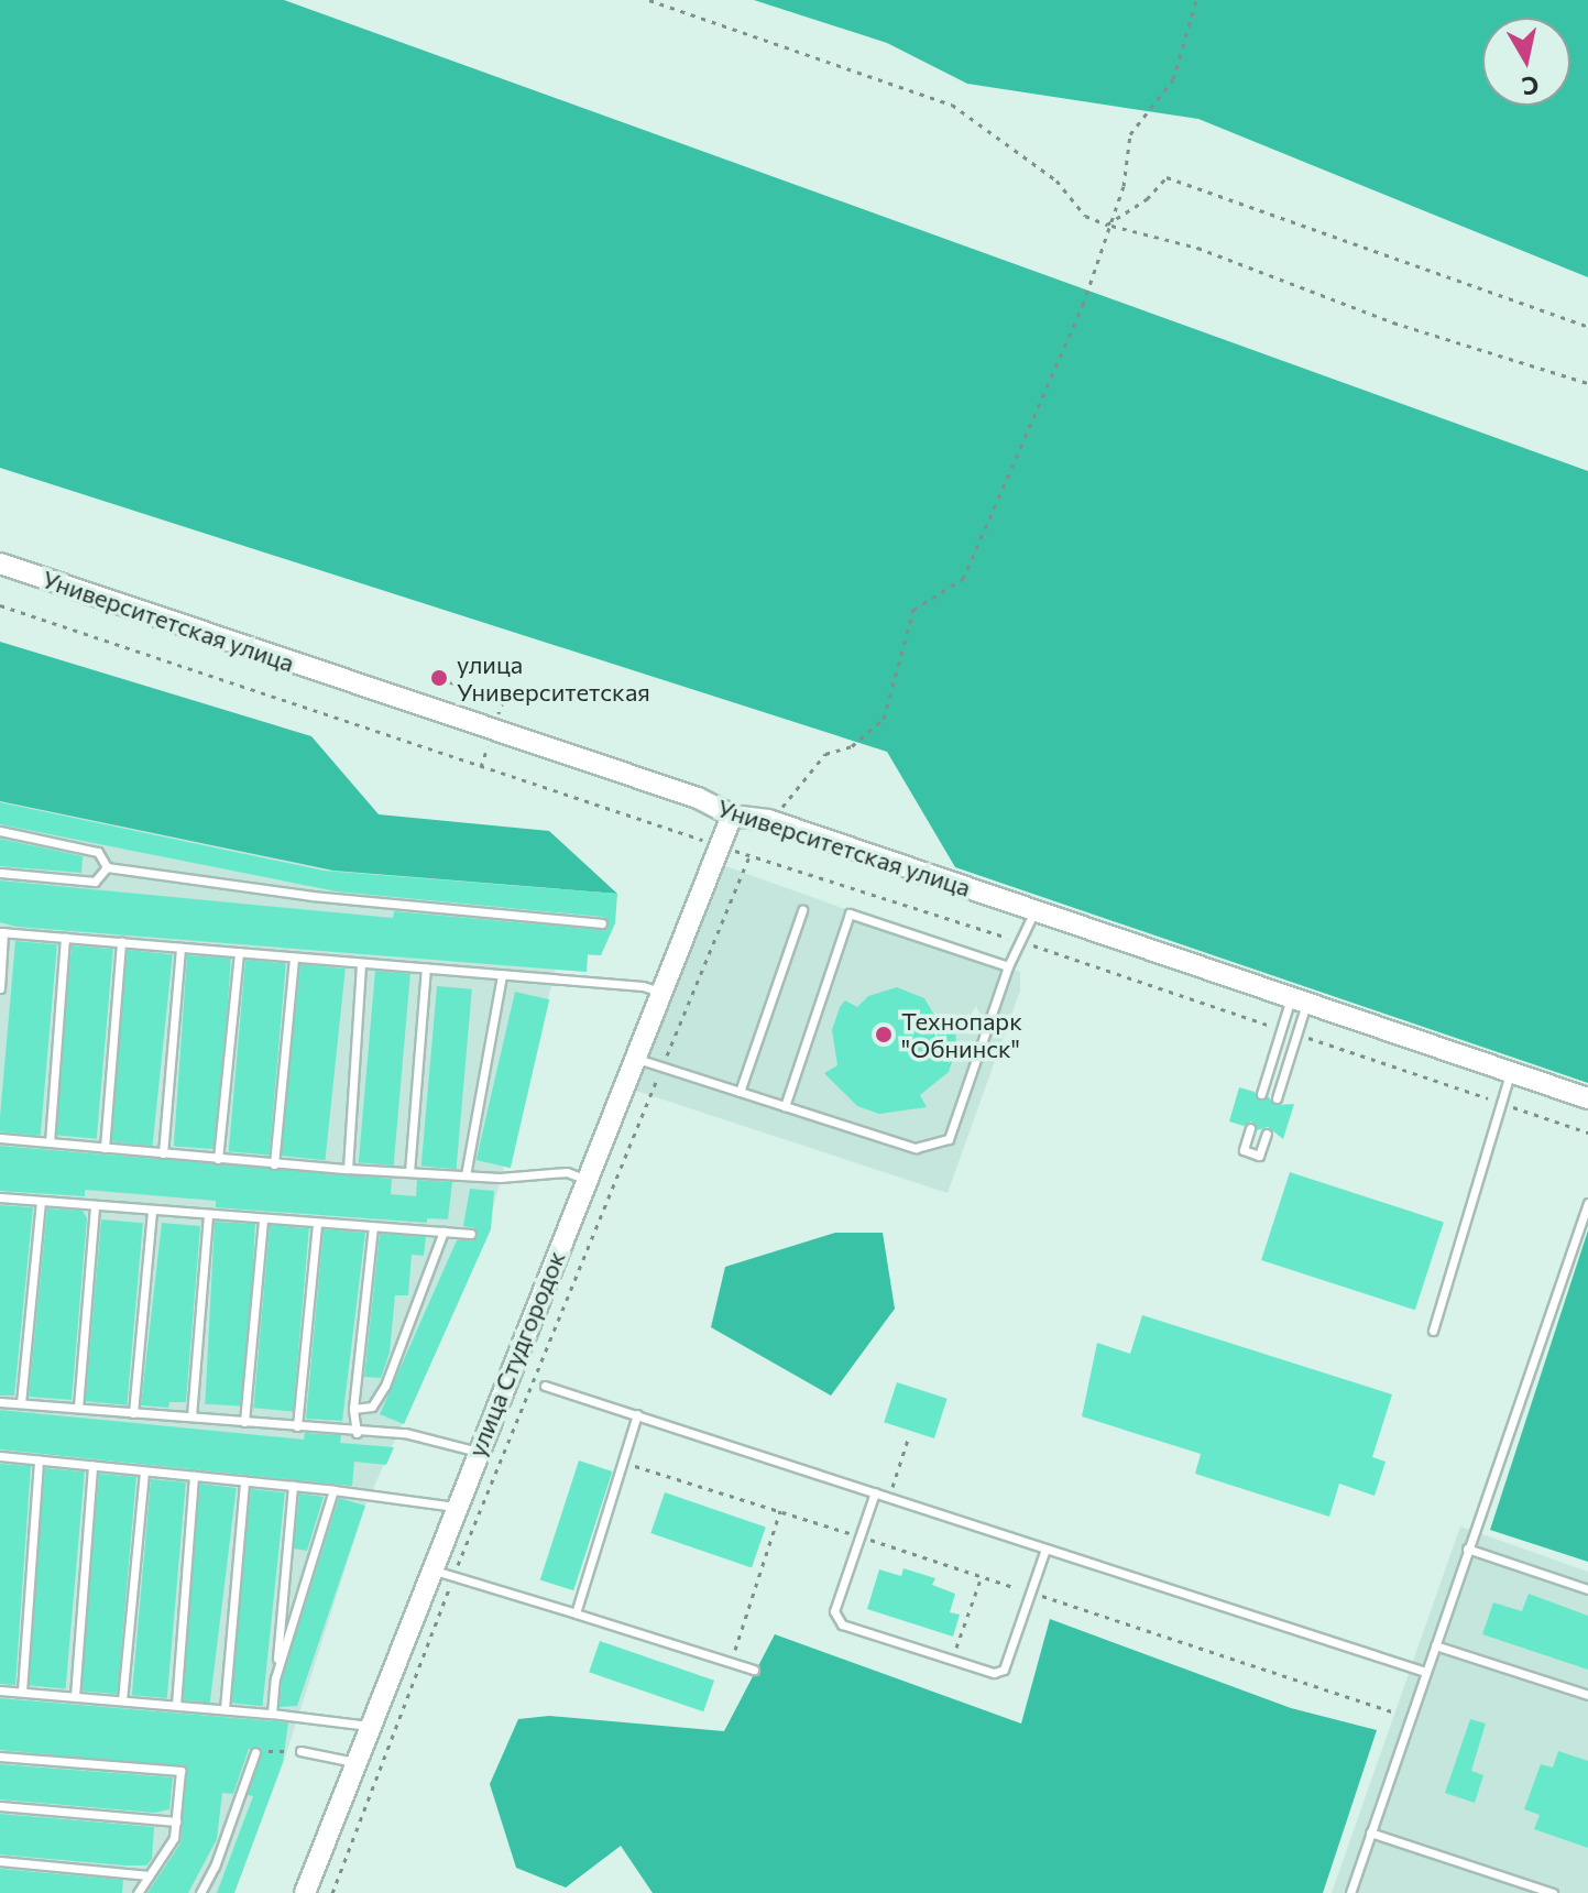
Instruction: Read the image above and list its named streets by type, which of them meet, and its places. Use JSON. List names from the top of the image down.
{
  "streets": {
    "street": ["Университетская улица", "улица Студгородок"]
  },
  "crossings": [
    ["Университетская улица", "улица Студгородок"]
  ],
  "places": ["улица Университетская", "Технопарк \"Обнинск\""],
  "north": "bottom"
}
